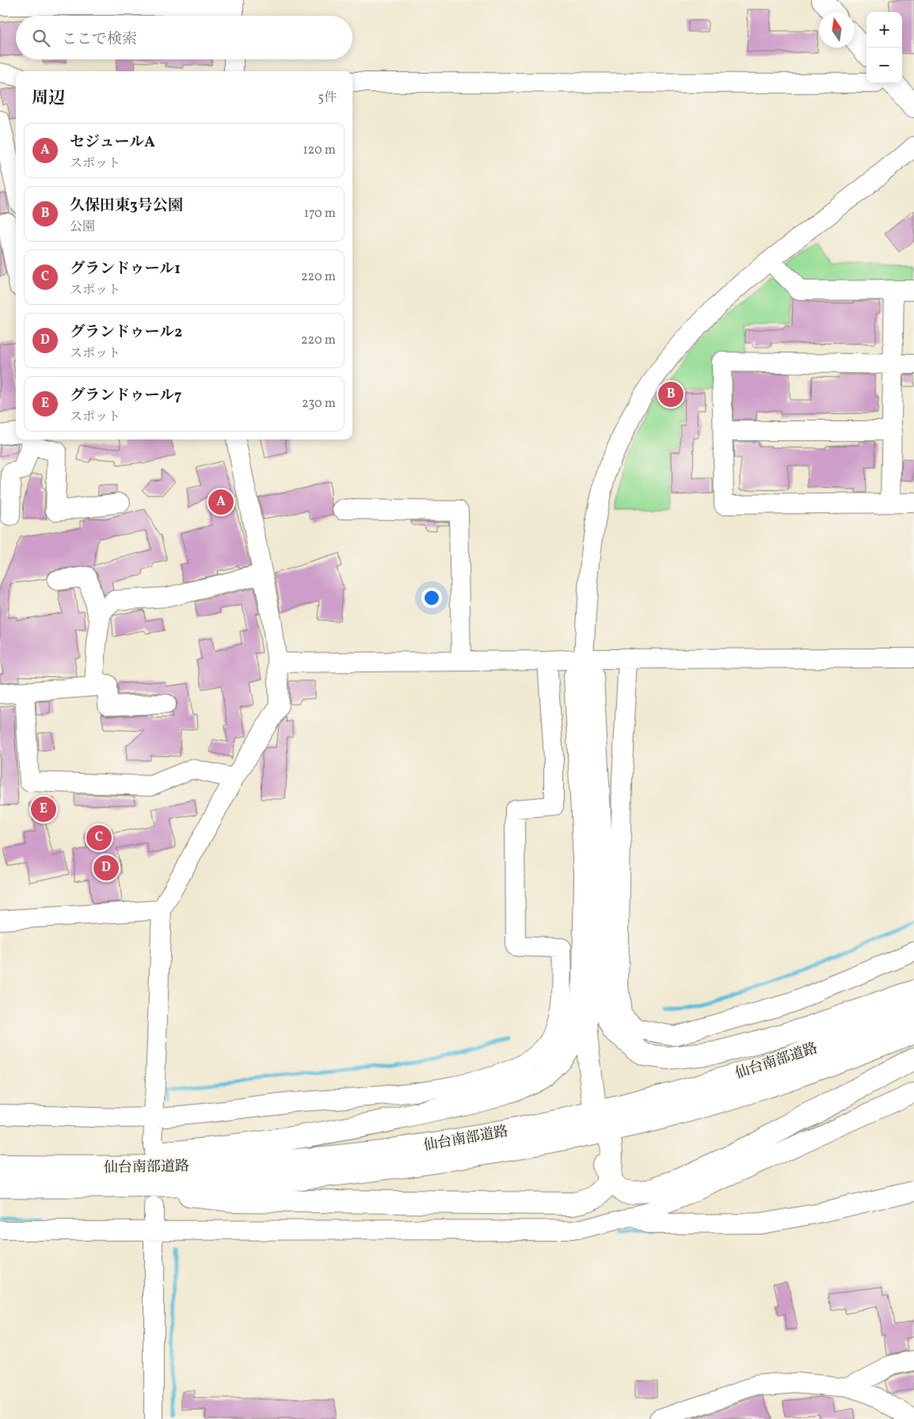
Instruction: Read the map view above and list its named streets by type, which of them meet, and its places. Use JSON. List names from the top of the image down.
{
  "streets": {
    "main road": ["仙台南部道路"]
  },
  "north": "top",
  "page": {
    "map_buttons": ["+", "−"],
    "search": "ここで検索",
    "heading": ["周辺", "5件"],
    "list": [
      {
        "mark": "A",
        "name": "セジュールA",
        "note": "スポット",
        "value": "120 m"
      },
      {
        "mark": "B",
        "name": "久保田東3号公園",
        "note": "公園",
        "value": "170 m"
      },
      {
        "mark": "C",
        "name": "グランドゥール1",
        "note": "スポット",
        "value": "220 m"
      },
      {
        "mark": "D",
        "name": "グランドゥール2",
        "note": "スポット",
        "value": "220 m"
      },
      {
        "mark": "E",
        "name": "グランドゥール7",
        "note": "スポット",
        "value": "230 m"
      }
    ],
    "pins": [
      "B",
      "A",
      "E",
      "C",
      "D"
    ]
  }
}
